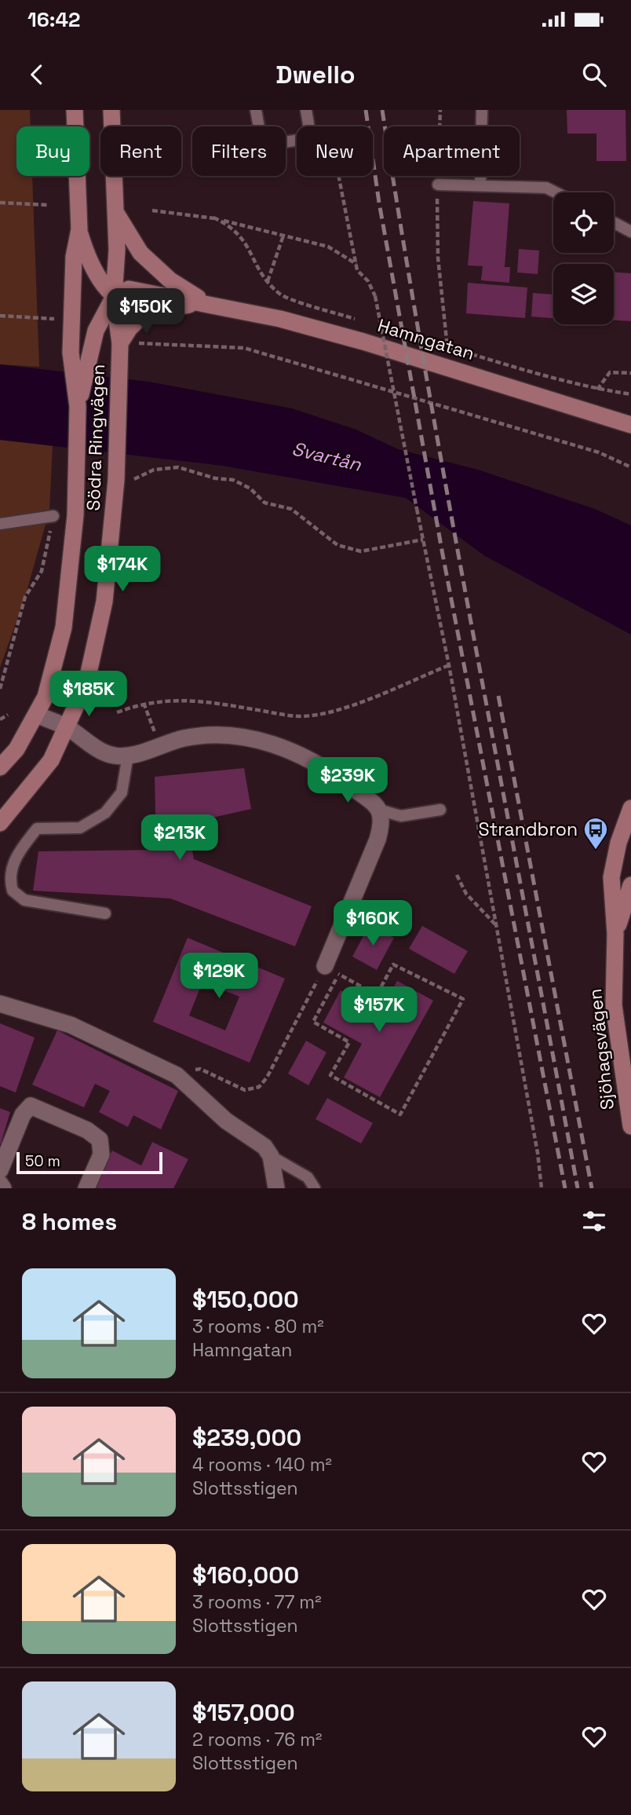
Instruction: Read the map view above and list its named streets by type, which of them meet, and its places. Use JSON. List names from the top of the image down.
{
  "streets": {
    "main road": ["Hamngatan", "Södra Ringvägen", "Sjöhagsvägen"]
  },
  "crossings": [
    ["Hamngatan", "Södra Ringvägen"]
  ],
  "water": ["Svartån"],
  "places": {
    "bus stop": ["Strandbron"]
  },
  "scale_bar": "50 m",
  "page": {
    "status": "16:42",
    "header": "Dwello",
    "chip": [
      "Buy",
      "Rent",
      "Filters",
      "New",
      "Apartment"
    ],
    "price": [
      "$150K",
      "$174K",
      "$185K",
      "$239K",
      "$213K",
      "$160K",
      "$129K",
      "$157K"
    ],
    "scale": "50 m",
    "heading": "8 homes",
    "list": [
      {
        "name": "$150,000",
        "note": "3 rooms · 80 m² · Hamngatan"
      },
      {
        "name": "$239,000",
        "note": "4 rooms · 140 m² · Slottsstigen"
      },
      {
        "name": "$160,000",
        "note": "3 rooms · 77 m² · Slottsstigen"
      },
      {
        "name": "$157,000",
        "note": "2 rooms · 76 m² · Slottsstigen"
      }
    ]
  }
}
